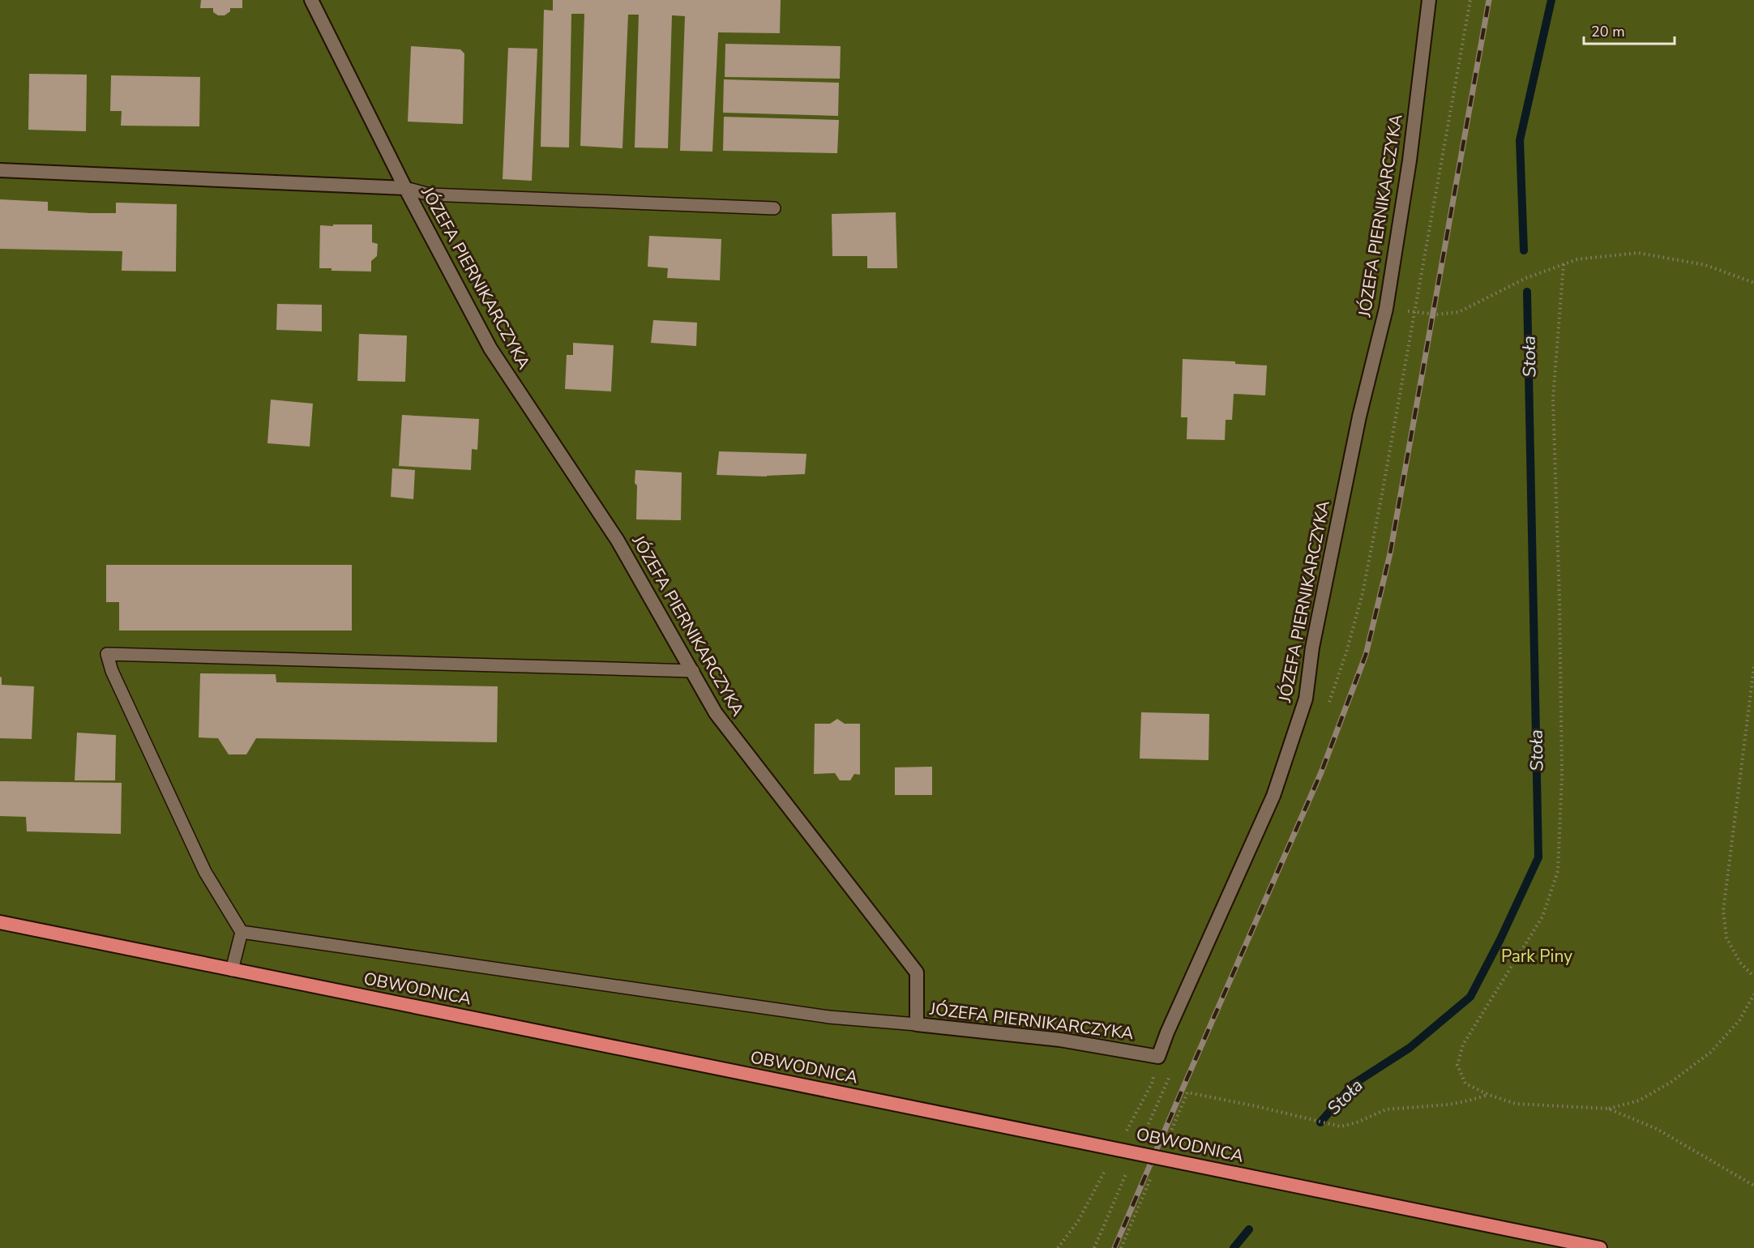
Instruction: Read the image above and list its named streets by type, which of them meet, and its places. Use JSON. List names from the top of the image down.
{
  "streets": {
    "highway": ["OBWODNICA"],
    "street": ["JÓZEFA PIERNIKARCZYKA"]
  },
  "water": ["Stoła"],
  "parks": ["Park Piny"],
  "scale_bar": "20 m"
}
